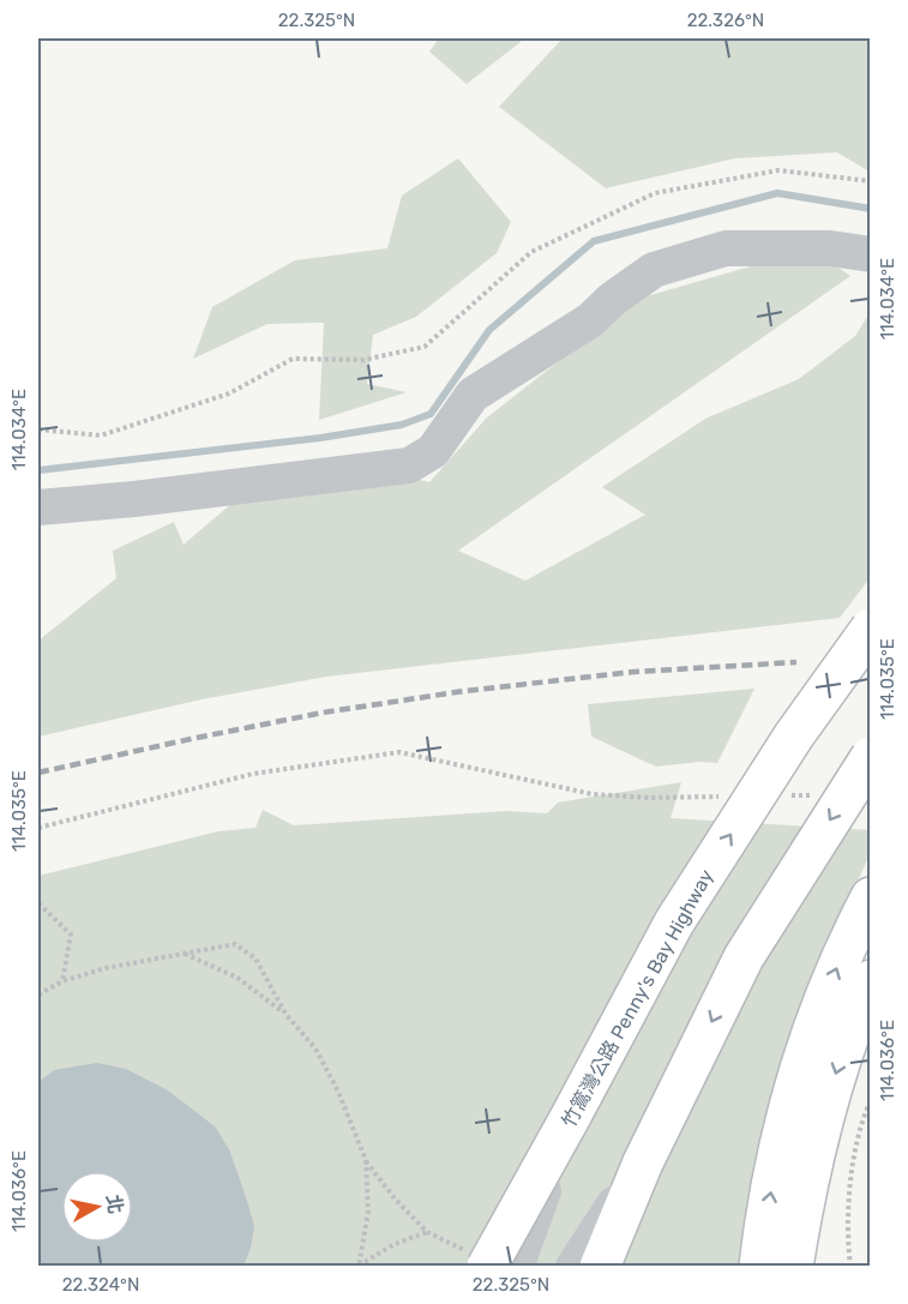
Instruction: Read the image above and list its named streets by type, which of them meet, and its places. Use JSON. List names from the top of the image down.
{
  "streets": {
    "main road": ["竹篙灣公路 Penny's Bay Highway"]
  },
  "north": "right",
  "coordinates": [
    "22.325°N",
    "22.326°N",
    "114.034°E",
    "114.035°E",
    "114.036°E",
    "22.324°N"
  ]
}
